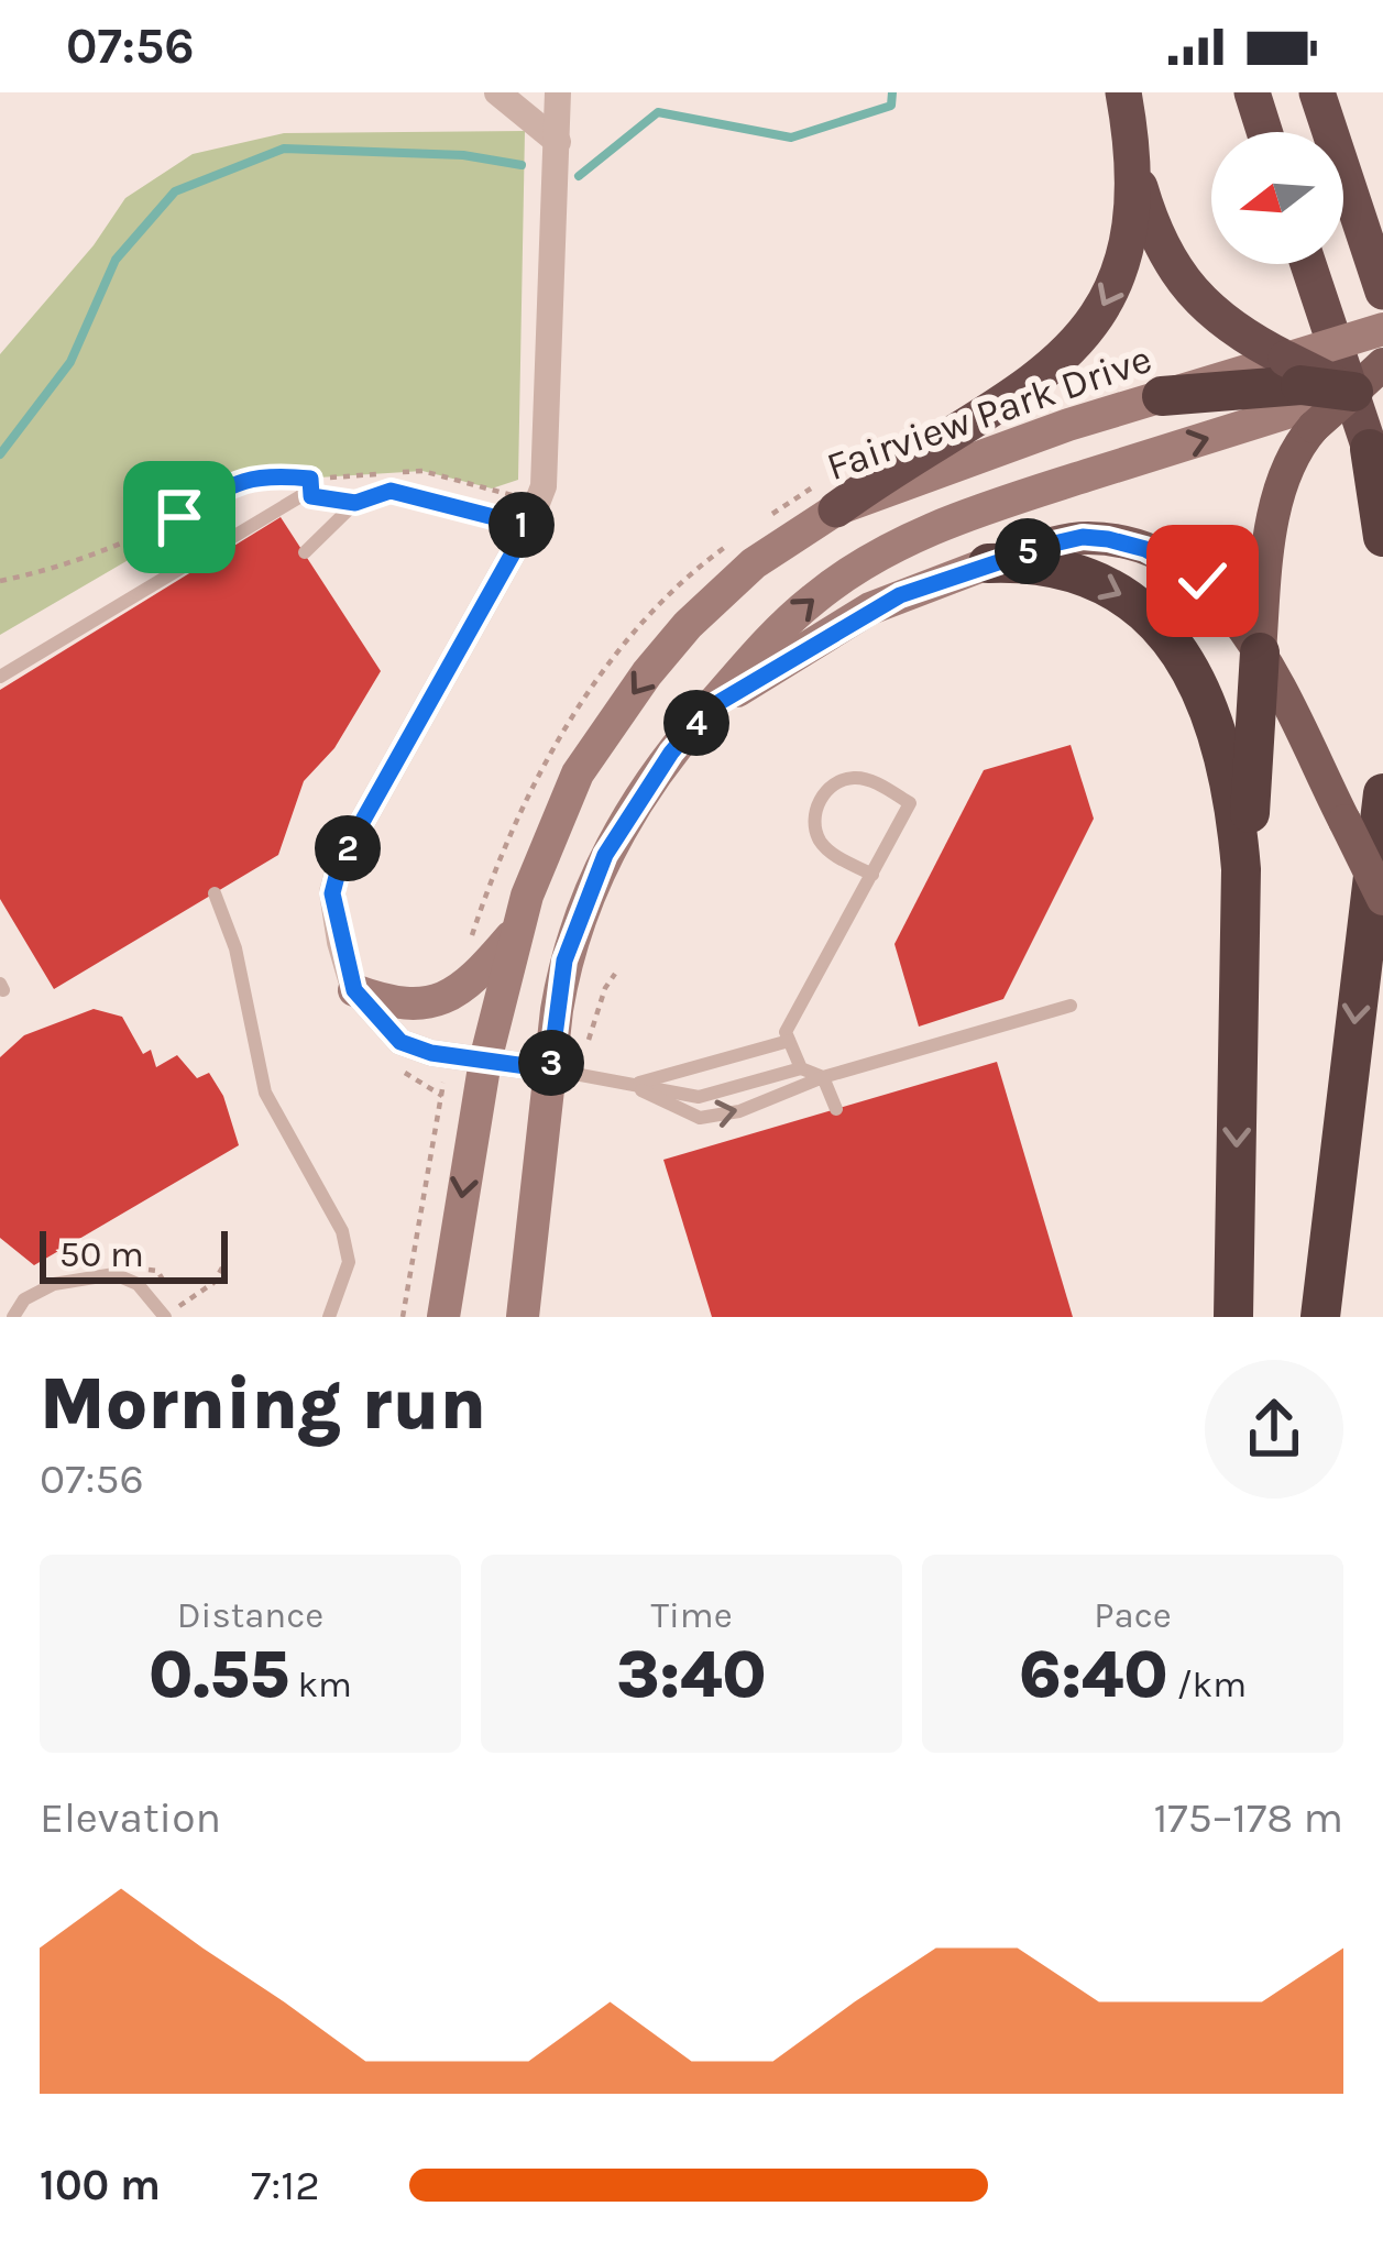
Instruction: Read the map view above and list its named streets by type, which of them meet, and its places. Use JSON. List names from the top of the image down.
{
  "streets": {
    "main road": ["Fairview Park Drive"]
  },
  "scale_bar": "50 m",
  "north": "left",
  "page": {
    "status": "07:56",
    "pins": [
      "1",
      "5",
      "4",
      "2",
      "3"
    ],
    "scale": "50 m",
    "heading": ["Morning run", "07:56"],
    "stats": [
      ["Distance", "0.55 km"],
      ["Time", "3:40"],
      ["Pace", "6:40 /km"]
    ],
    "chart": ["Elevation", "175–178 m"],
    "list": [
      {
        "name": "100 m",
        "note": "7:12"
      }
    ]
  }
}
